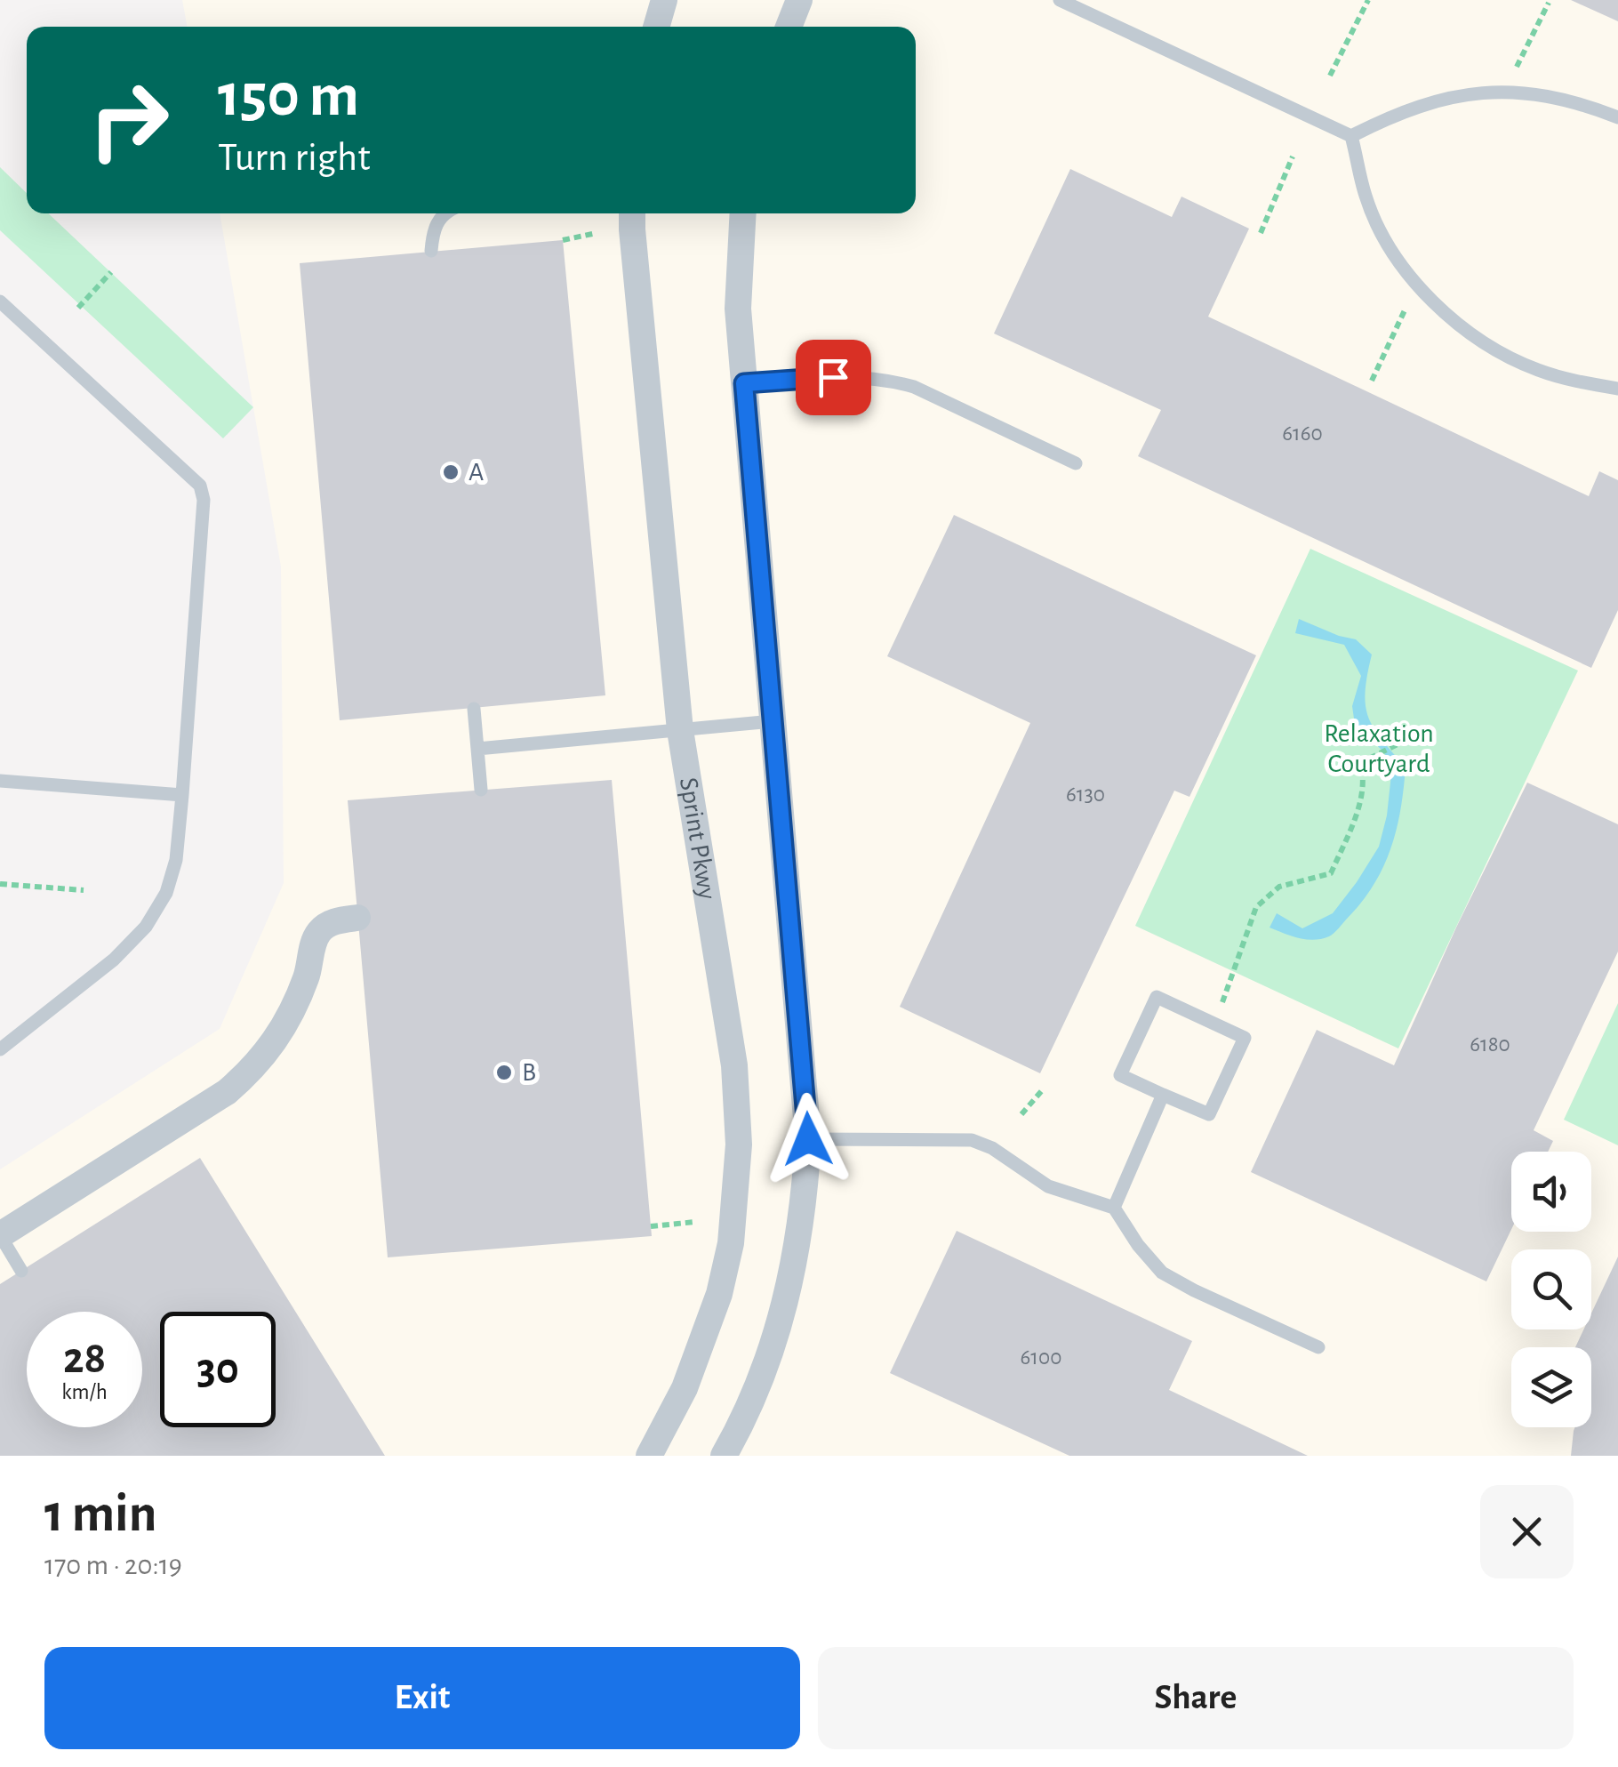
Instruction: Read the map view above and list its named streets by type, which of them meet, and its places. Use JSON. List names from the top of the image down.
{
  "streets": {
    "street": ["Sprint Pkwy"]
  },
  "parks": ["Relaxation Courtyard"],
  "places": ["A", "B"],
  "house_numbers": [
    "6160",
    "6130",
    "6180",
    "6100"
  ],
  "page": {
    "turn": ["150 m", "Turn right"],
    "speed": "28 km/h",
    "limit": "30",
    "heading": ["1 min", "170 m · 20:19"],
    "buttons": ["Exit", "Share"]
  }
}
